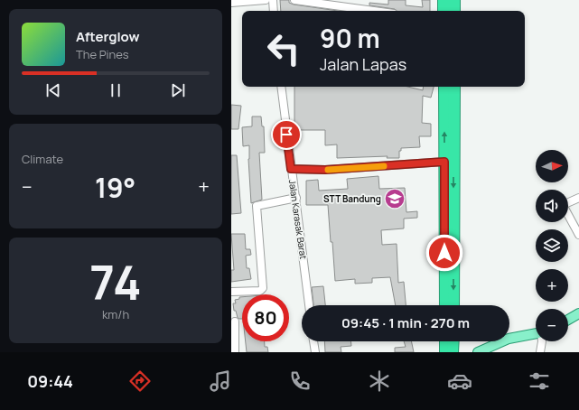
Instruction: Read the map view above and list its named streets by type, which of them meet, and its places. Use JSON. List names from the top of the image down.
{
  "streets": {
    "street": ["Jalan Karasak Barat"]
  },
  "places": {
    "school or university": ["STT Bandung"]
  },
  "north": "right",
  "page": {
    "turn": ["90 m", "Jalan Lapas"],
    "song": ["Afterglow", "The Pines"],
    "tile": [
      "Climate",
      ["74", "km/h"]
    ],
    "map_buttons": ["+", "−"],
    "heat": ["−", "19°", "+"],
    "limit": "80",
    "trip": "09:45 · 1 min · 270 m",
    "tabs": "09:44"
  }
}
